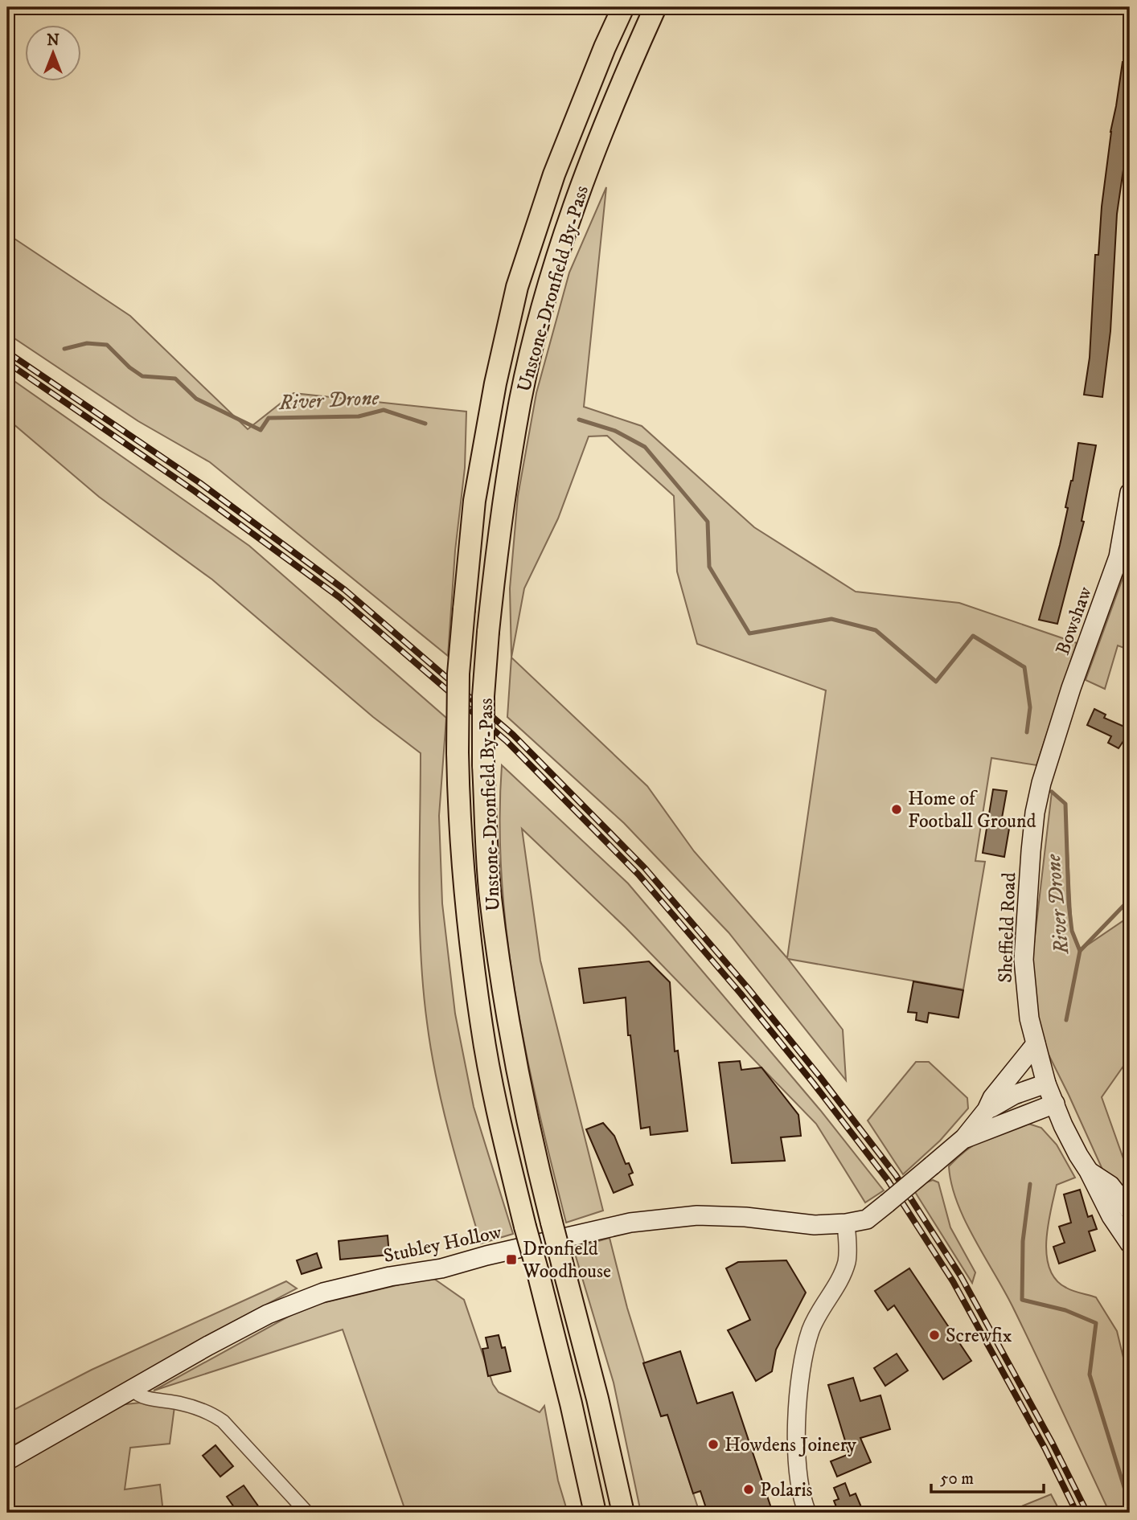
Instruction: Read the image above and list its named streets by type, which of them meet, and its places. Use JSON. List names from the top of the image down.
{
  "streets": {
    "highway": ["Unstone-Dronfield By-Pass"],
    "main road": ["Bowshaw", "Sheffield Road", "Stubley Hollow"]
  },
  "crossings": [
    ["Bowshaw", "Sheffield Road"],
    ["Sheffield Road", "Stubley Hollow"]
  ],
  "water": ["River Drone"],
  "places": {
    "other": [
      "Home of Football Ground",
      "Screwfix",
      "Howdens Joinery",
      "Polaris"
    ],
    "transit": ["Dronfield Woodhouse"]
  },
  "scale_bar": "50 m",
  "north": "top"
}
